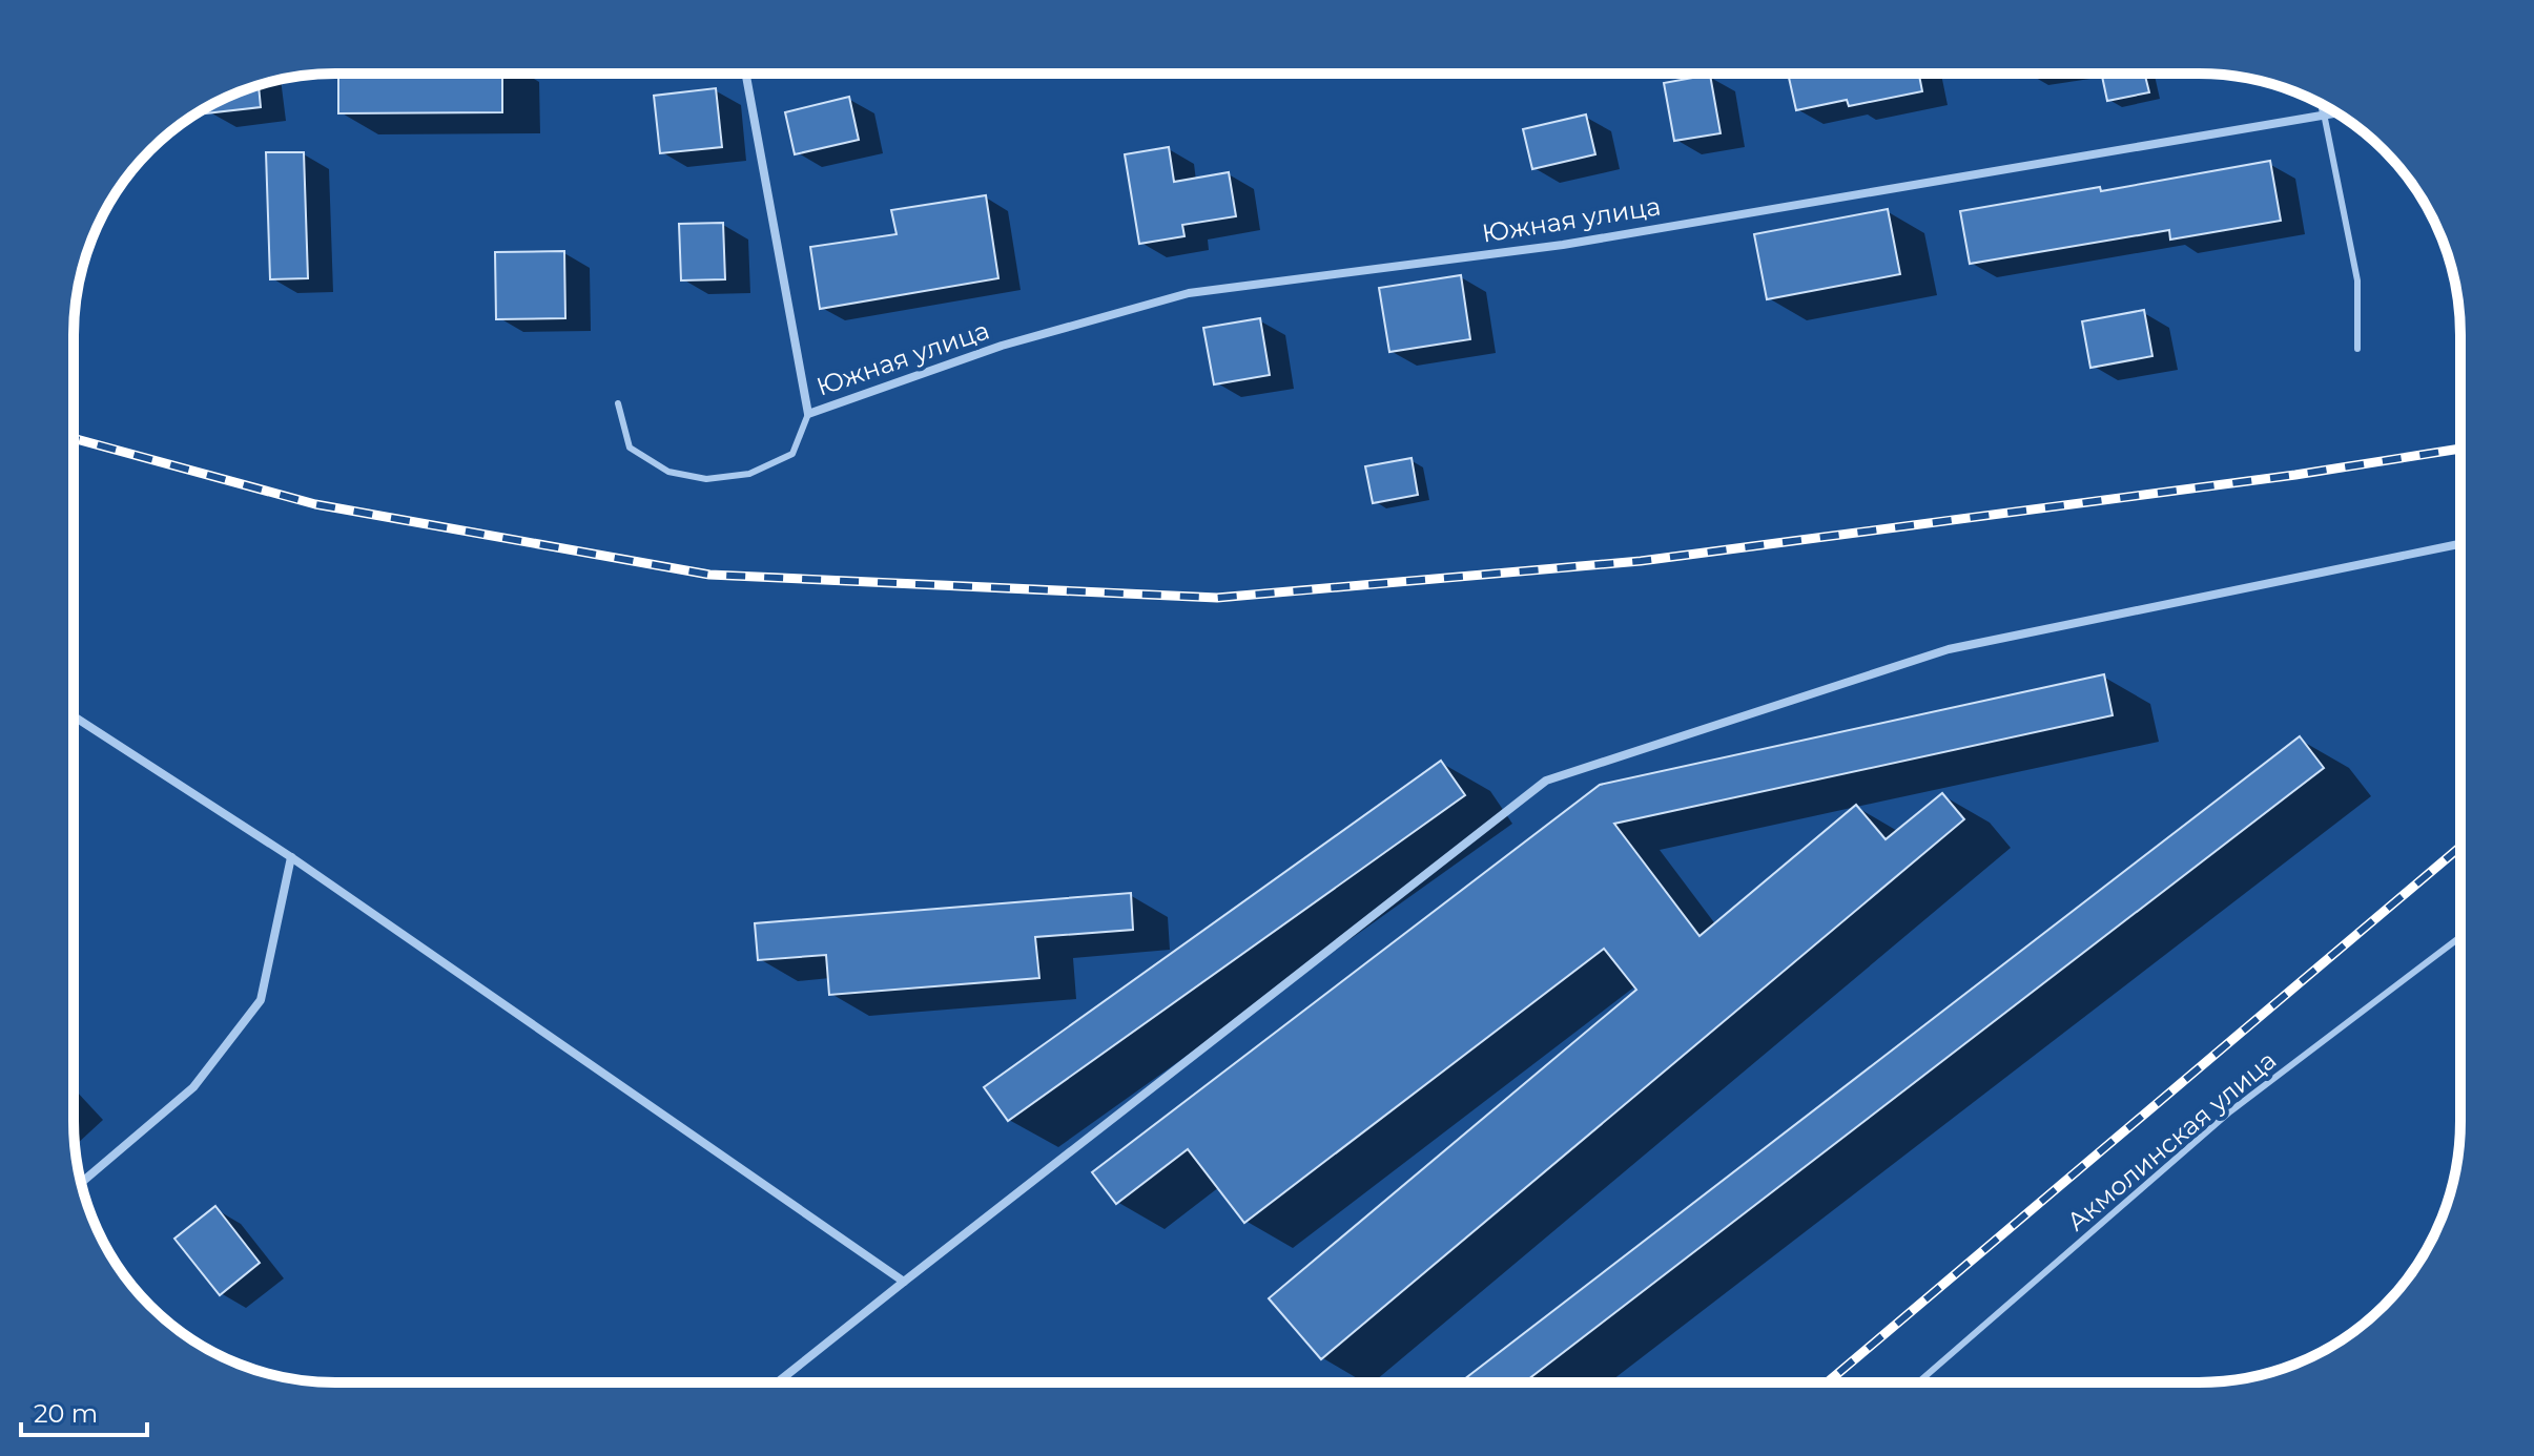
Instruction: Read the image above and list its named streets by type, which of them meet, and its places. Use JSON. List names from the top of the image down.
{
  "streets": {
    "street": ["Южная улица"],
    "lane": ["Акмолинская улица"]
  },
  "scale_bar": "20 m"
}
